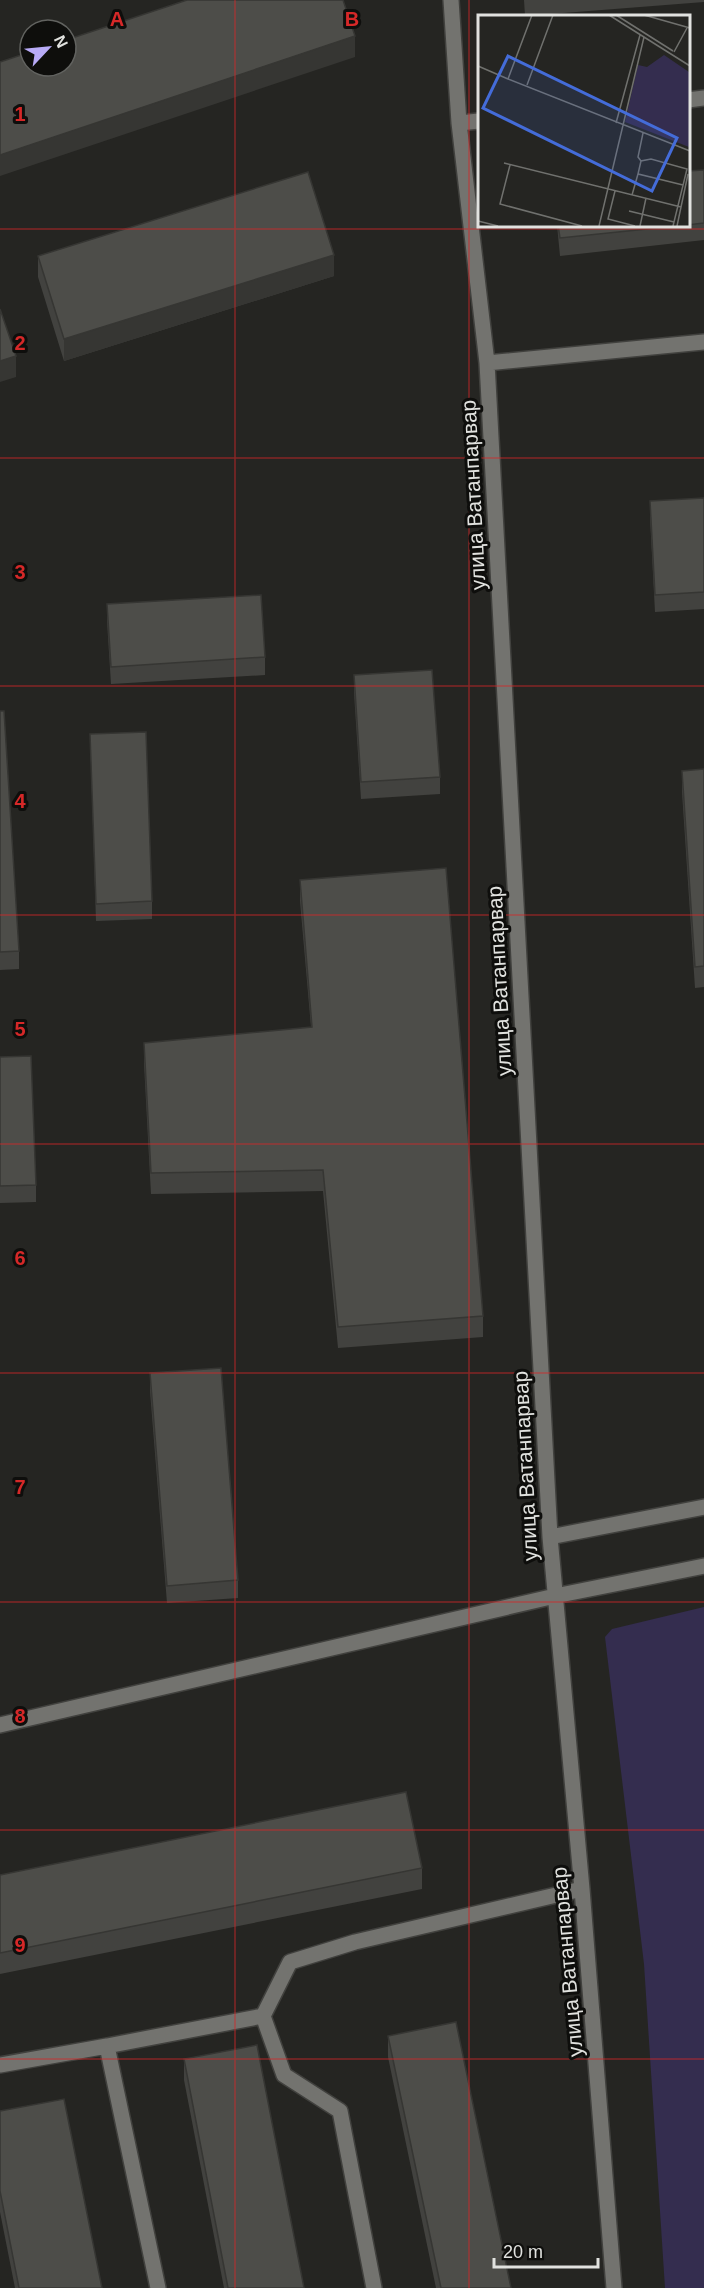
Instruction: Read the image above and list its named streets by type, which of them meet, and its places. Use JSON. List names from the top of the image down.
{
  "streets": {
    "street": ["улица Ватанпарвар"]
  },
  "scale_bar": "20 m",
  "north": "top right",
  "grid": {
    "columns": ["A", "B"],
    "rows": [
      "1",
      "2",
      "3",
      "4",
      "5",
      "6",
      "7",
      "8",
      "9"
    ]
  }
}
